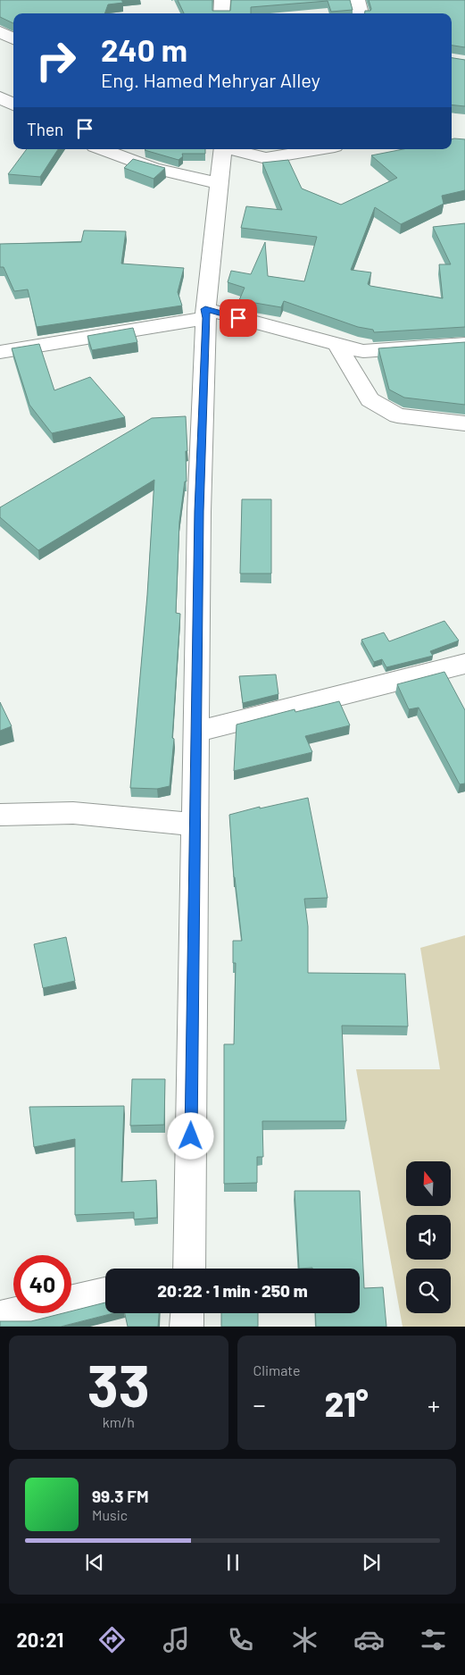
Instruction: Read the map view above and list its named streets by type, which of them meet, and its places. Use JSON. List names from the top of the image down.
{
  "north": "top",
  "page": {
    "turn": ["240 m", "Eng. Hamed Mehryar Alley"],
    "then": "Then",
    "limit": "40",
    "trip": "20:22 · 1 min · 250 m",
    "tile": [
      ["33", "km/h"],
      "Climate"
    ],
    "heat": ["−", "21°", "+"],
    "song": ["99.3 FM", "Music"],
    "tabs": "20:21"
  }
}
